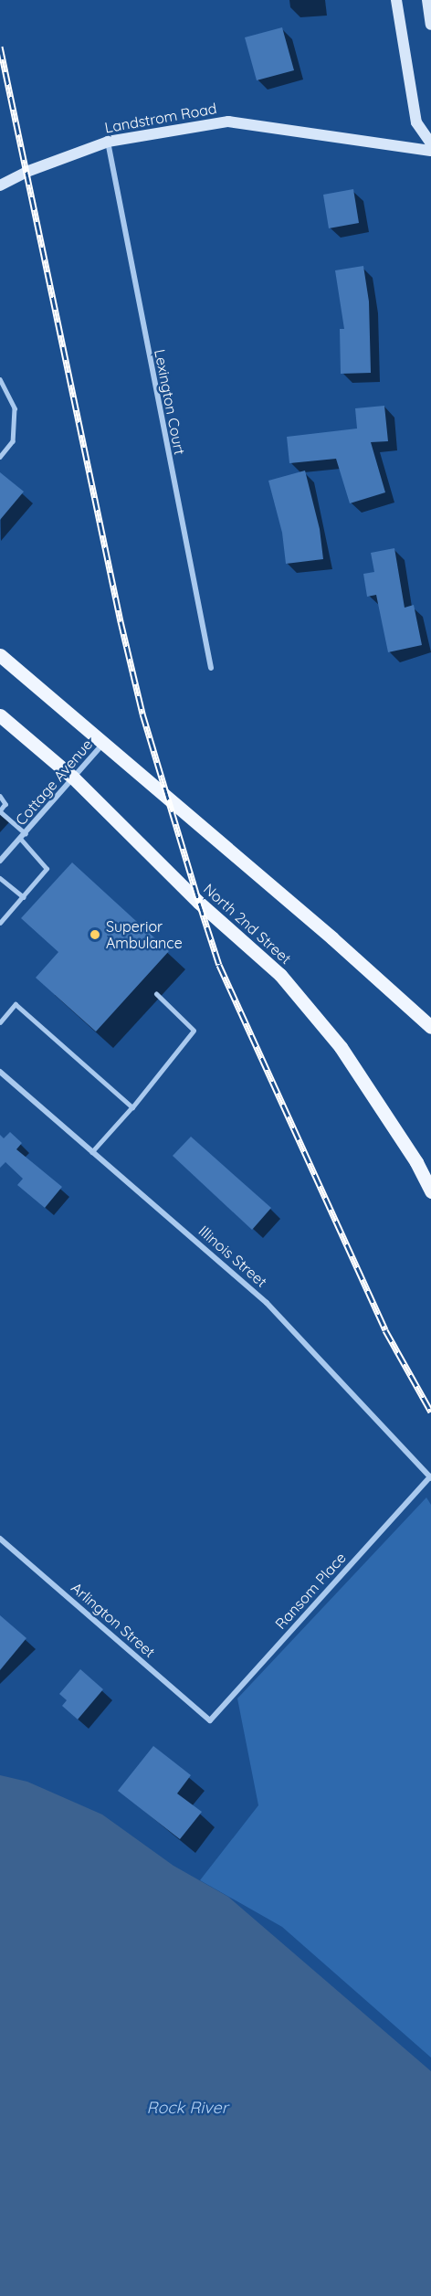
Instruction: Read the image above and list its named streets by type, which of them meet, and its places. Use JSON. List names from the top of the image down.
{
  "streets": {
    "main road": ["North 2nd Street"],
    "street": [
      "Landstrom Road",
      "Lexington Court",
      "Cottage Avenue",
      "Illinois Street",
      "Ransom Place",
      "Arlington Street"
    ]
  },
  "crossings": [
    ["Landstrom Road", "Lexington Court"],
    ["Cottage Avenue", "North 2nd Street"],
    ["Illinois Street", "Ransom Place"],
    ["Ransom Place", "Arlington Street"]
  ],
  "water": ["Rock River"],
  "places": ["Superior Ambulance"]
}
